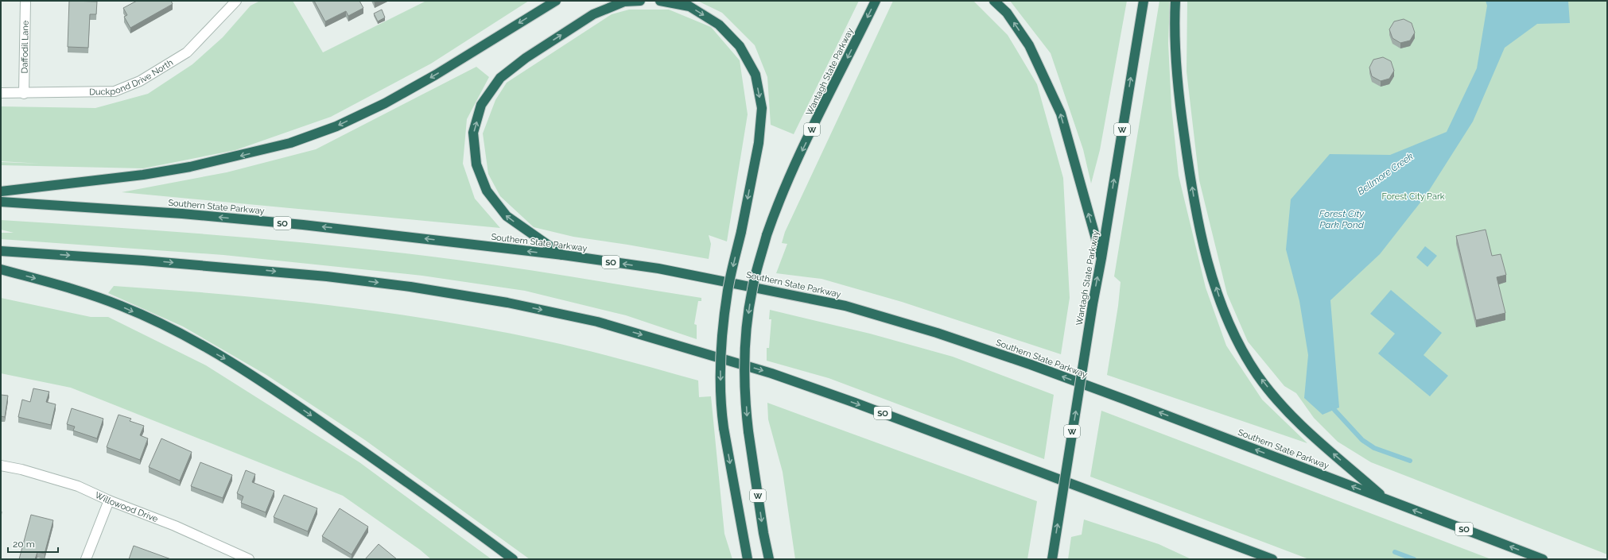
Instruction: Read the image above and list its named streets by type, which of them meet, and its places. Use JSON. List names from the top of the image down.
{
  "streets": {
    "highway": [
      "Wantagh State Parkway",
      "W",
      "Southern State Parkway",
      "SO"
    ],
    "street": ["Daffodil Lane", "Duckpond Drive North", "Willowood Drive"]
  },
  "crossings": [
    ["Daffodil Lane", "Duckpond Drive North"]
  ],
  "water": ["Bellmore Creek", "Forest City Park Pond"],
  "parks": ["Forest City Park"],
  "scale_bar": "20 m"
}
